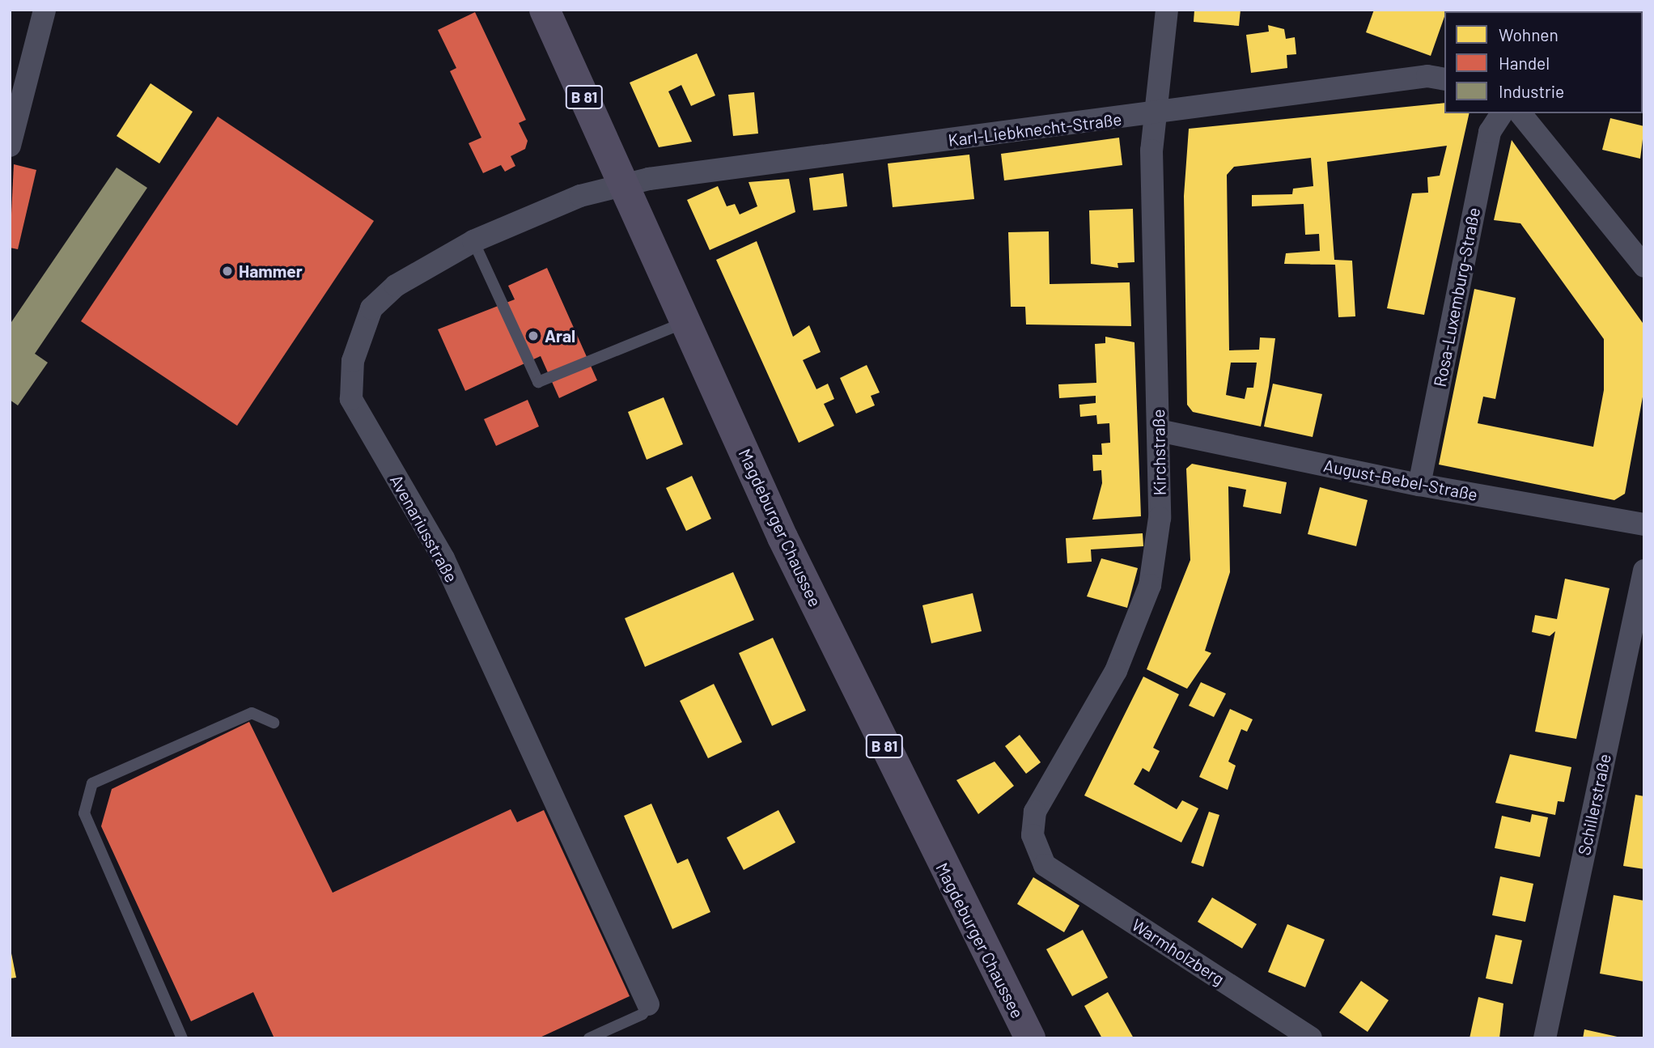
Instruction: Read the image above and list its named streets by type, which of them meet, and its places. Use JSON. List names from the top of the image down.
{
  "streets": {
    "main road": ["B 81", "Magdeburger Chaussee"],
    "street": [
      "Karl-Liebknecht-Straße",
      "Rosa-Luxemburg-Straße",
      "Kirchstraße",
      "August-Bebel-Straße",
      "Avenariusstraße",
      "Schillerstraße",
      "Warmholzberg"
    ]
  },
  "crossings": [
    ["Karl-Liebknecht-Straße", "Kirchstraße"],
    ["Karl-Liebknecht-Straße", "Magdeburger Chaussee"],
    ["Karl-Liebknecht-Straße", "Avenariusstraße"],
    ["Rosa-Luxemburg-Straße", "August-Bebel-Straße"],
    ["Kirchstraße", "August-Bebel-Straße"],
    ["Kirchstraße", "Warmholzberg"],
    ["Magdeburger Chaussee", "Avenariusstraße"]
  ],
  "places": ["Hammer", "Aral"],
  "legend": ["Wohnen", "Handel", "Industrie"]
}
